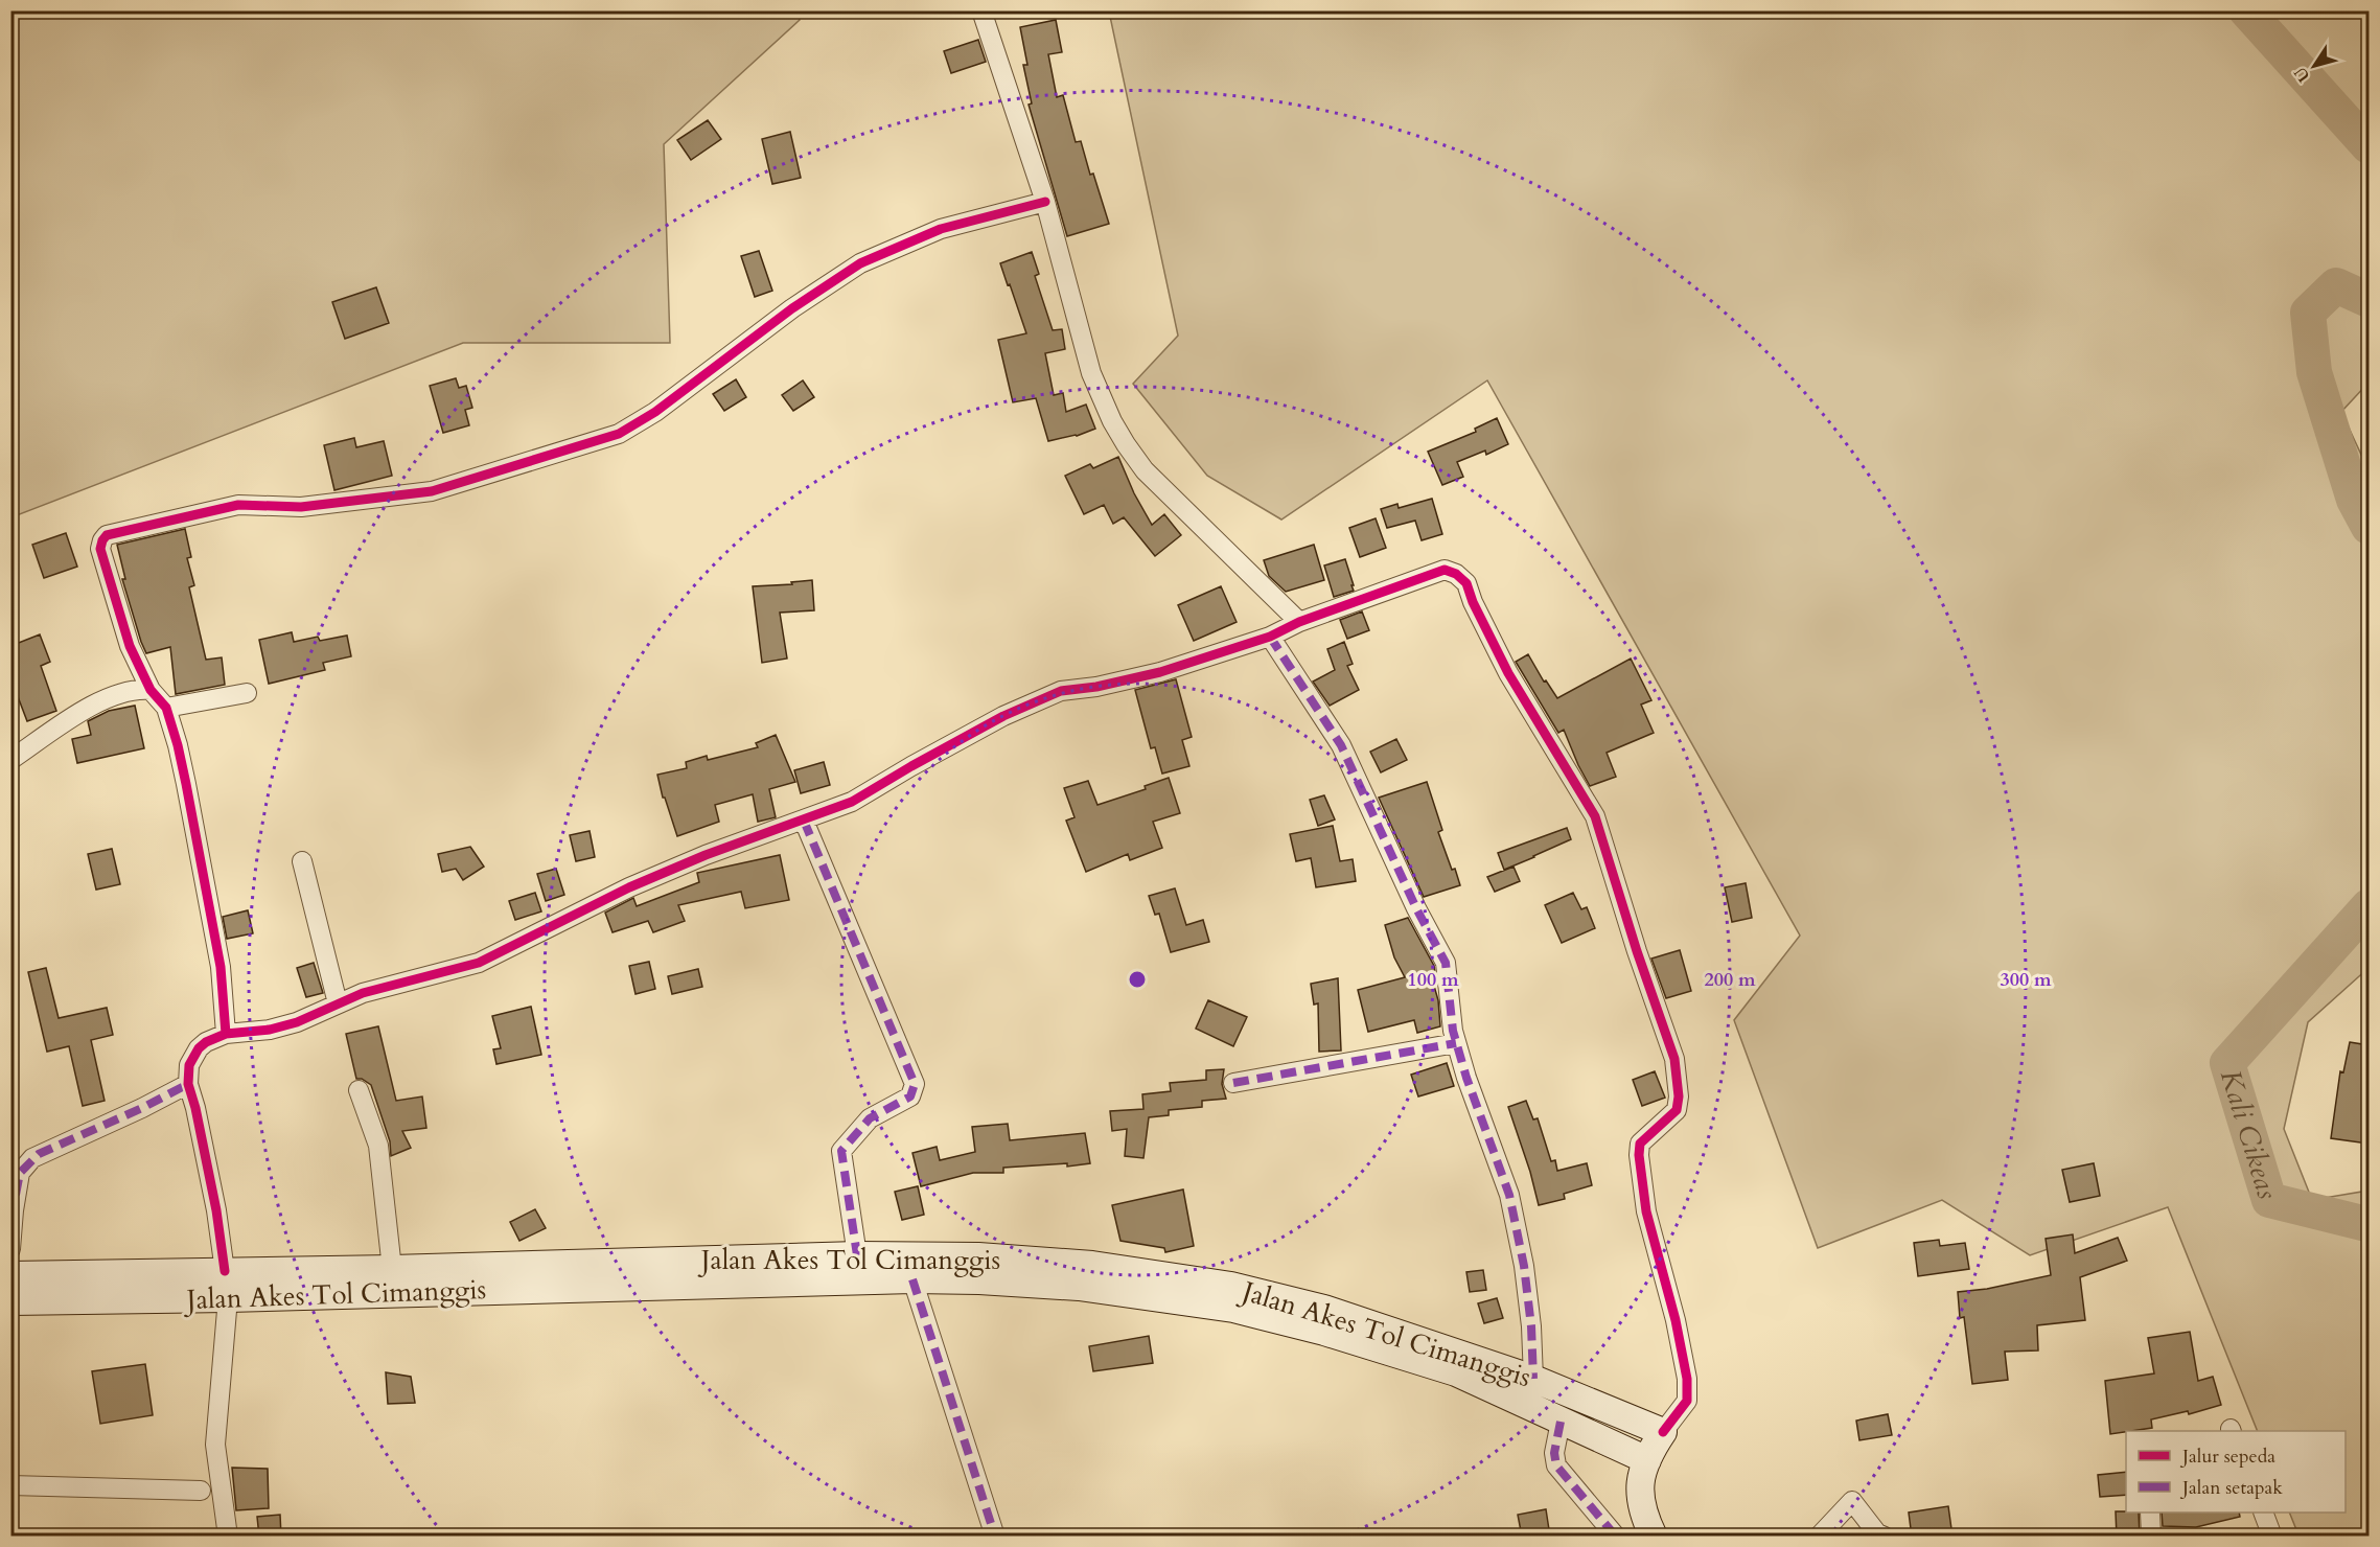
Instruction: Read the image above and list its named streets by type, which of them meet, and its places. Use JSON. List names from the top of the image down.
{
  "streets": {
    "main road": ["Jalan Akes Tol Cimanggis"]
  },
  "water": ["Kali Cikeas"],
  "legend": ["Jalur sepeda", "Jalan setapak"],
  "north": "bottom left",
  "rings": ["100 m", "200 m", "300 m"]
}
